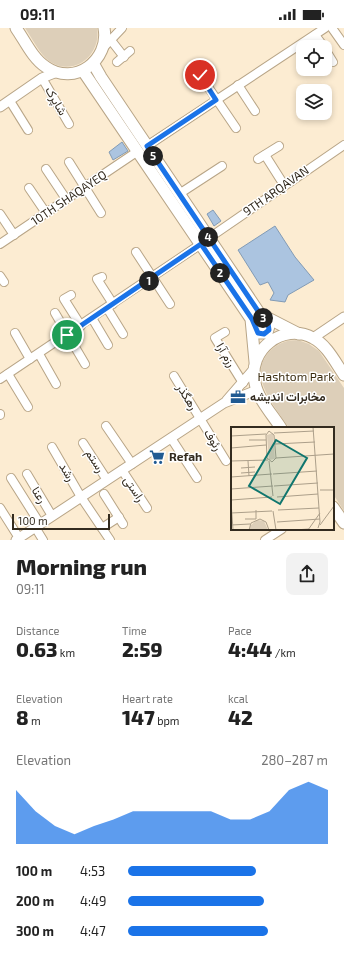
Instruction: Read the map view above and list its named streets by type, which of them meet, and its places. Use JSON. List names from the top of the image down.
{
  "streets": {
    "street": [
      "شاپرک",
      "9TH ARQAVAN",
      "10TH SHAQAYEQ",
      "رزم آرا",
      "رهگذر",
      "رئوف",
      "رستم",
      "رشد",
      "راستی",
      "رعنا"
    ]
  },
  "crossings": [
    ["رهگذر", "رئوف"]
  ],
  "parks": ["Hashtom Park"],
  "places": {
    "office": ["مخابرات اندیشه"],
    "supermarket": ["Refah"]
  },
  "scale_bar": "100 m",
  "page": {
    "status": "09:11",
    "pins": [
      "5",
      "4",
      "2",
      "1",
      "3"
    ],
    "scale": "100 m",
    "heading": ["Morning run", "09:11"],
    "stats": [
      ["Distance", "0.63 km"],
      ["Time", "2:59"],
      ["Pace", "4:44 /km"],
      ["Elevation", "8 m"],
      ["Heart rate", "147 bpm"],
      ["kcal", "42"]
    ],
    "chart": ["Elevation", "280–287 m"],
    "list": [
      {
        "name": "100 m",
        "note": "4:53"
      },
      {
        "name": "200 m",
        "note": "4:49"
      },
      {
        "name": "300 m",
        "note": "4:47"
      }
    ]
  }
}
